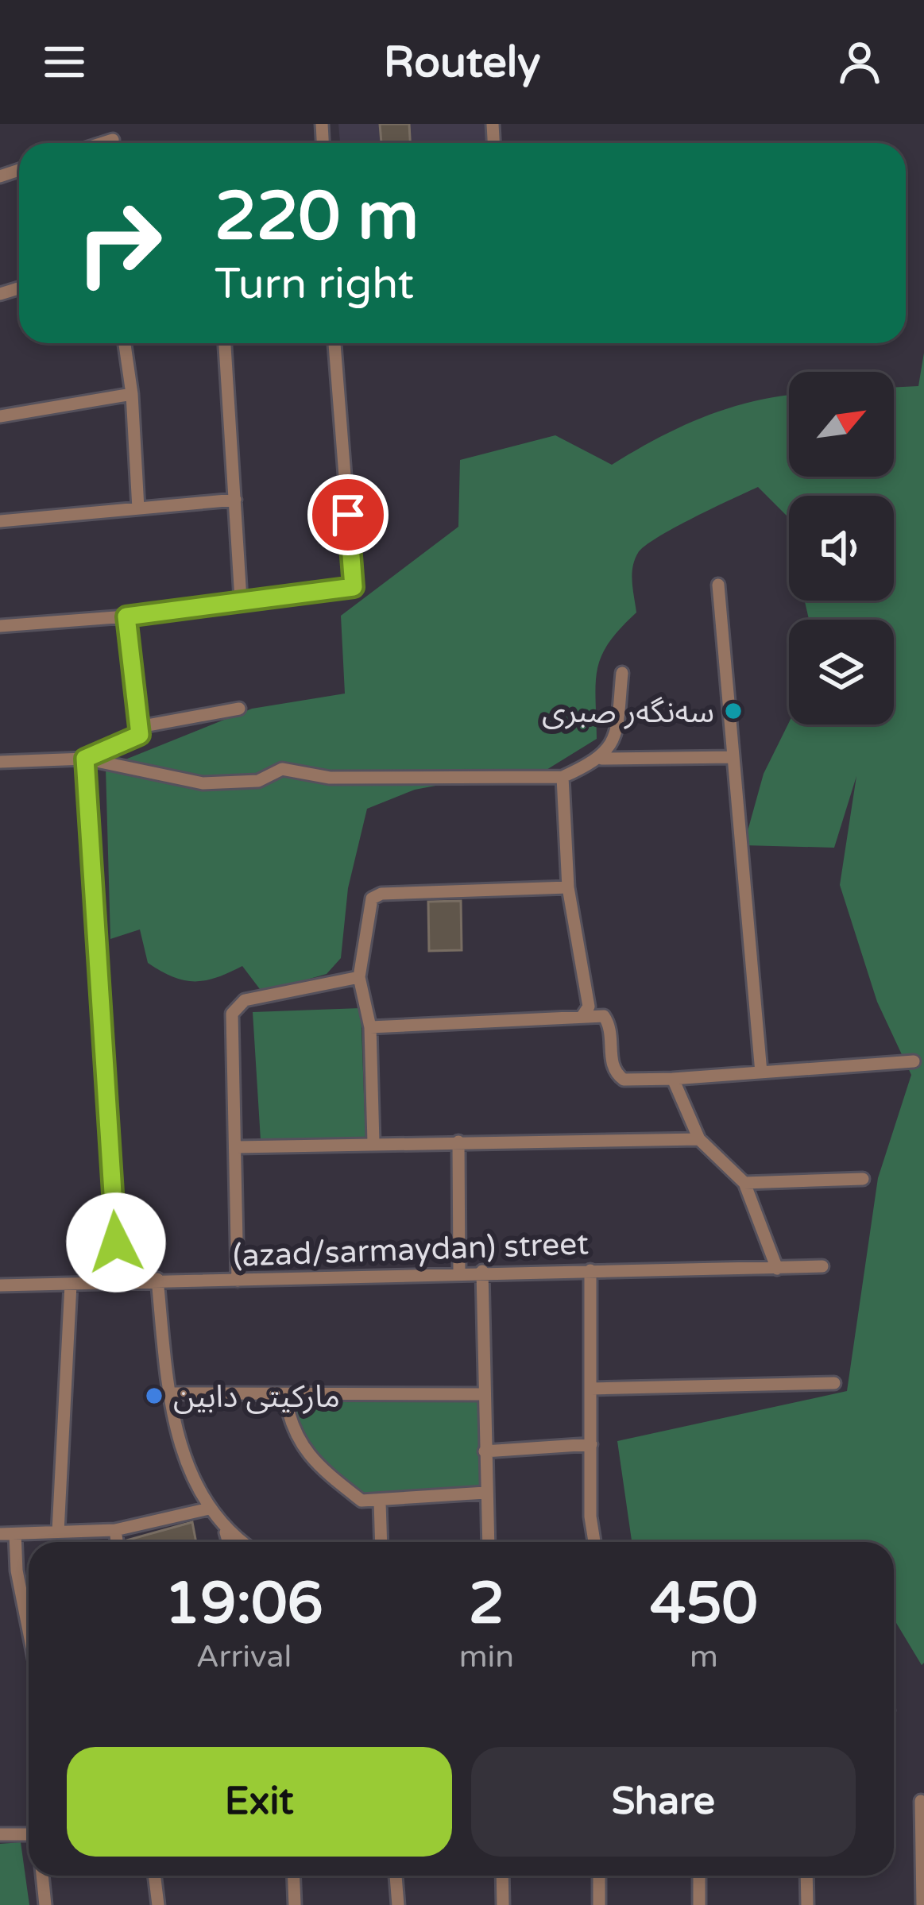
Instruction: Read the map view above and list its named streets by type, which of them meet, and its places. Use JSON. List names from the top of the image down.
{
  "streets": {
    "street": ["(azad/sarmaydan) street"]
  },
  "places": ["سەنگەر صبری", "ماركيتى دابين"],
  "north": "top right",
  "page": {
    "header": "Routely",
    "turn": ["220 m", "Turn right"],
    "eta": [
      "19:06",
      "Arrival",
      "2",
      "min",
      "450",
      "m"
    ],
    "buttons": ["Exit", "Share"]
  }
}
